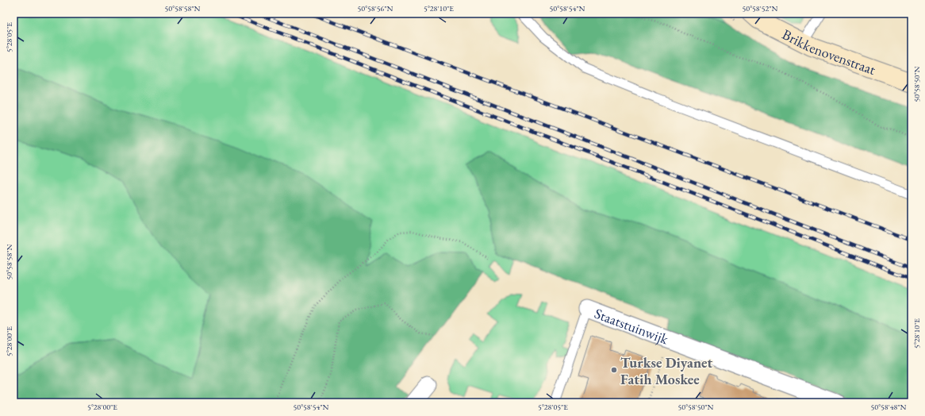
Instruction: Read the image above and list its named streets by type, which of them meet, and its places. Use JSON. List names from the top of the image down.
{
  "streets": {
    "street": ["Brikkenovenstraat", "Staatstuinwijk"]
  },
  "places": ["Turkse Diyanet Fatih Moskee"],
  "coordinates": [
    "50°58'58\"N",
    "50°58'56\"N",
    "5°28'10\"E",
    "50°58'54\"N",
    "50°58'52\"N",
    "5°28'05\"E",
    "50°58'50\"N",
    "5°28'00\"E",
    "50°58'48\"N"
  ]
}
